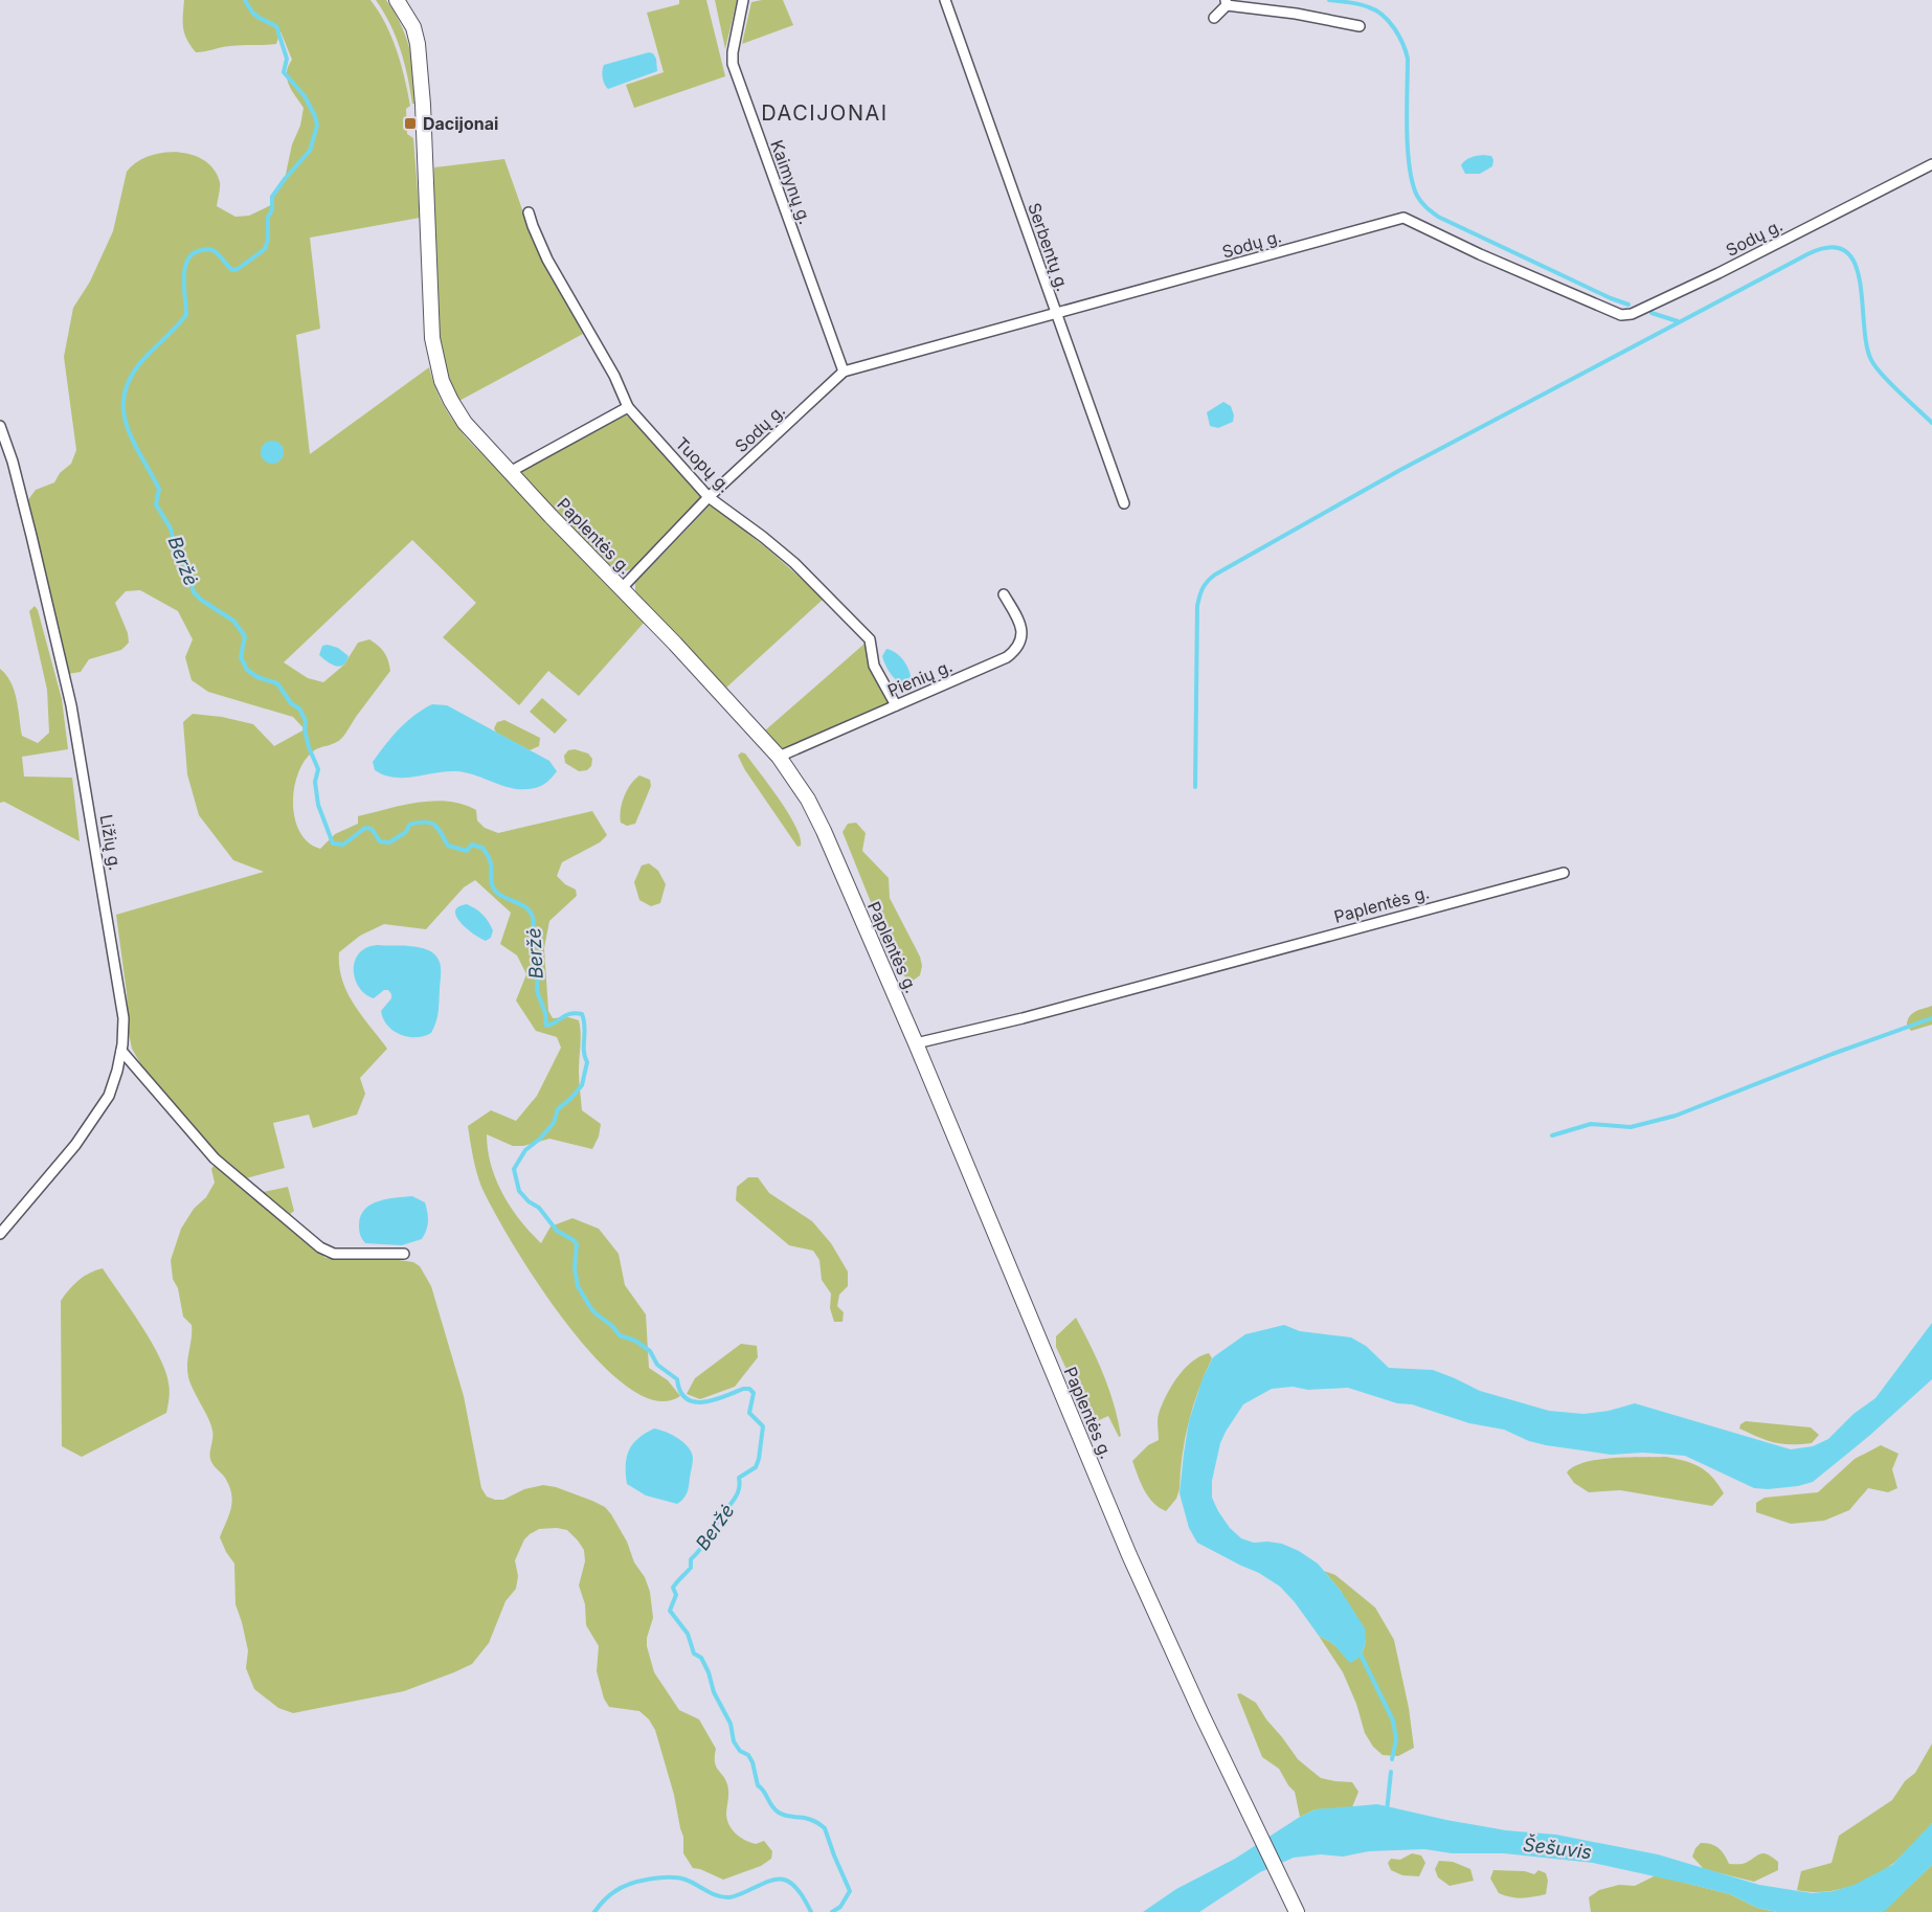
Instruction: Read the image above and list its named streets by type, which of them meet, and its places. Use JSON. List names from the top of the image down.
{
  "streets": {
    "main road": ["Paplentės g."],
    "street": [
      "Kaimynų g.",
      "Sodų g.",
      "Serbentų g.",
      "Tuopų g.",
      "Pienių g.",
      "Ližių g."
    ]
  },
  "crossings": [
    ["Kaimynų g.", "Sodų g."],
    ["Sodų g.", "Serbentų g."],
    ["Sodų g.", "Tuopų g."],
    ["Sodų g.", "Paplentės g."],
    ["Tuopų g.", "Pienių g."],
    ["Paplentės g.", "Pienių g."]
  ],
  "districts": ["DACIJONAI"],
  "water": ["Beržė", "Šešuvis"],
  "places": {
    "transit": ["Dacijonai"]
  }
}
